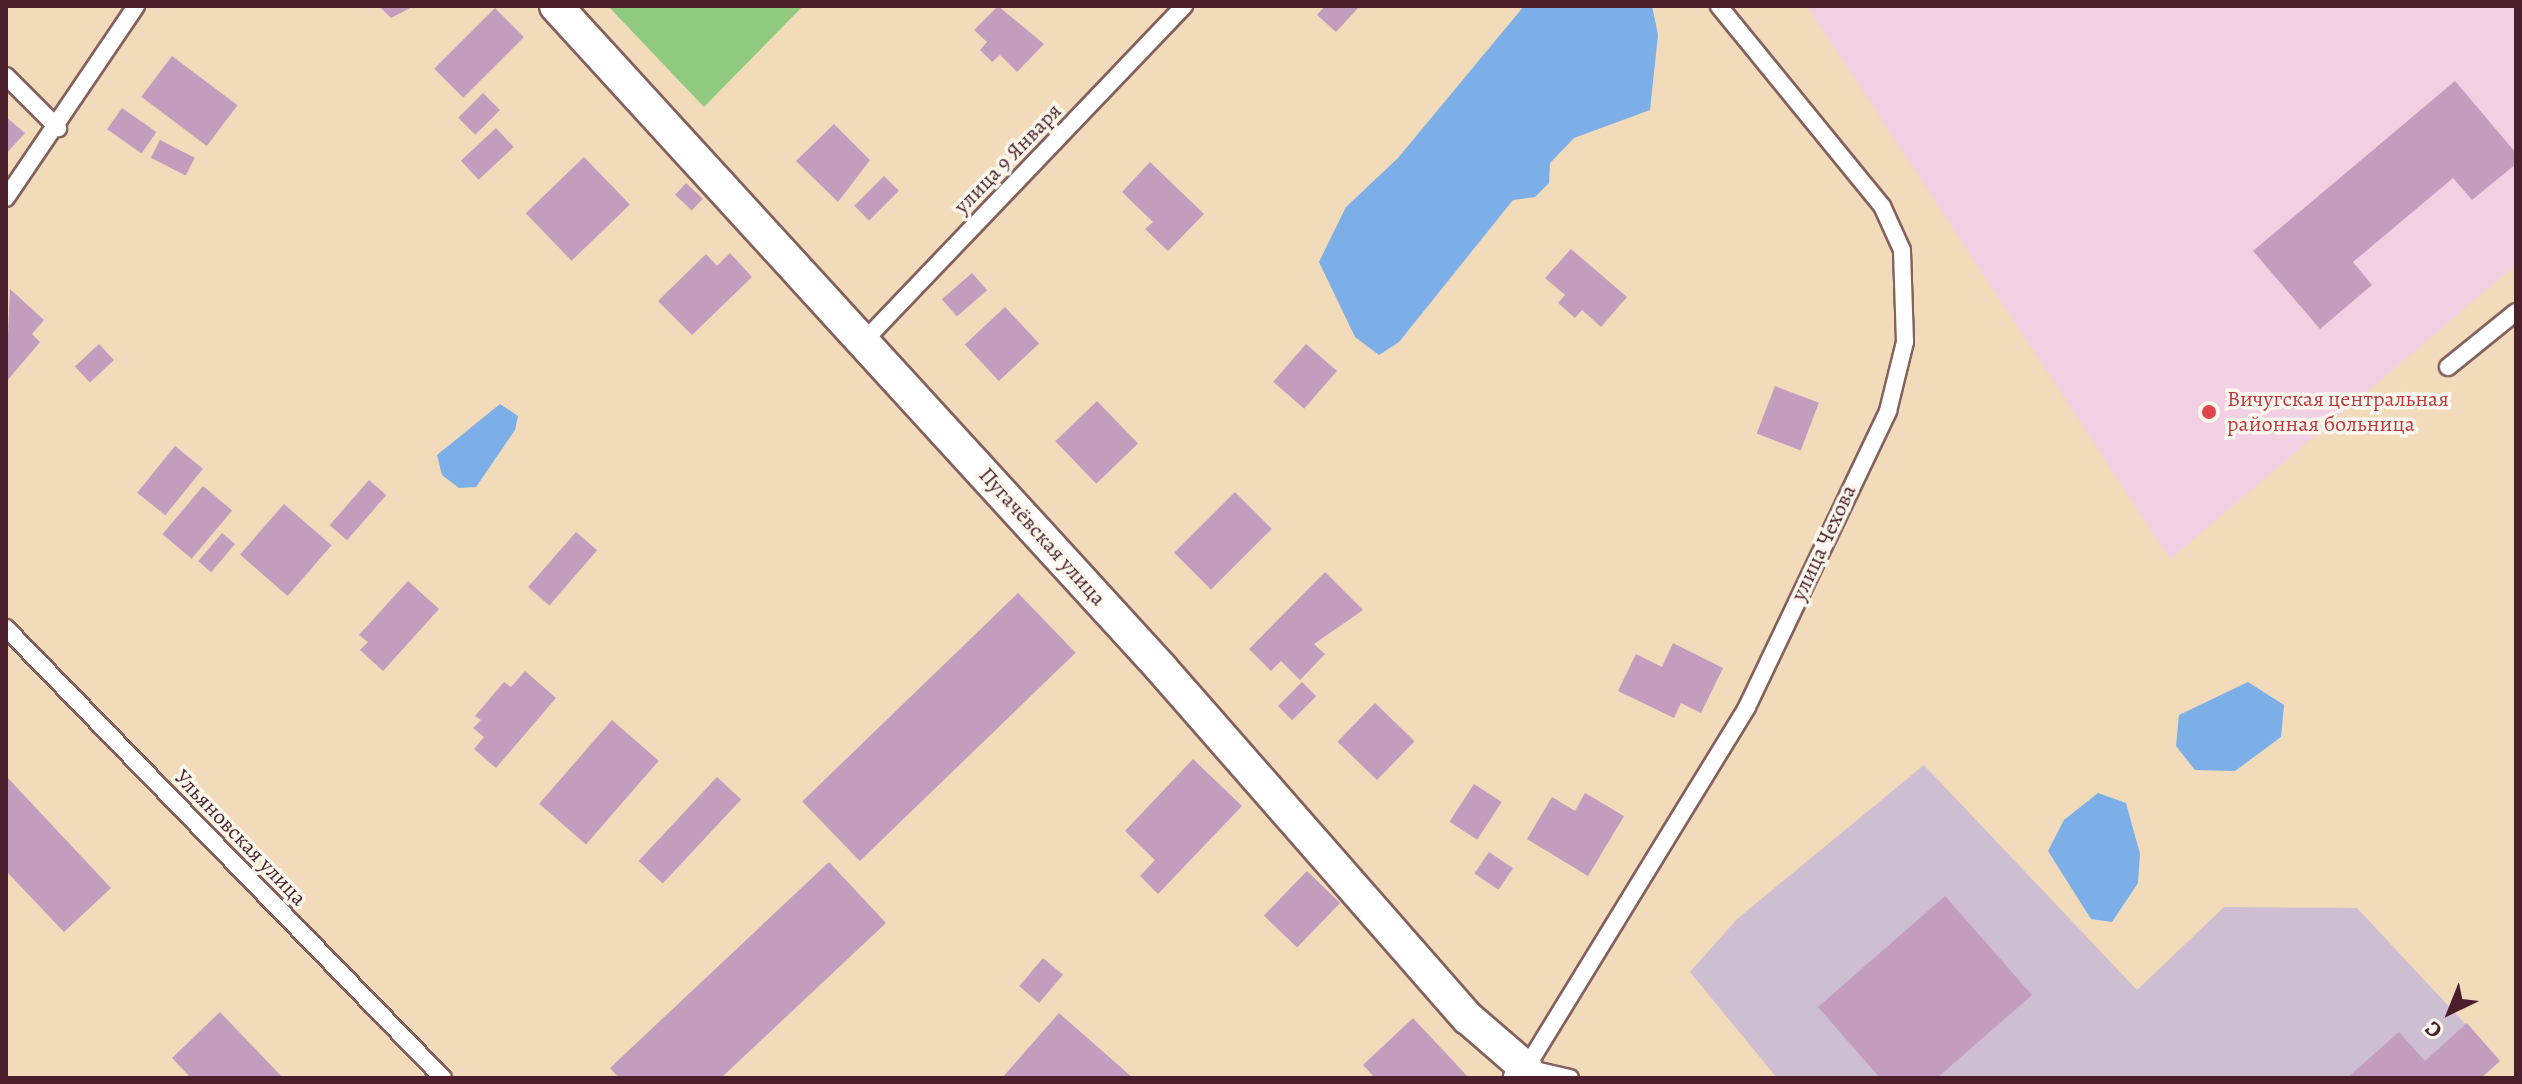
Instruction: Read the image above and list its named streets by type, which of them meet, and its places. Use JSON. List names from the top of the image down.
{
  "streets": {
    "street": ["Пугачёвская улица"],
    "lane": ["улица 9 Января", "улица Чехова", "Ульяновская улица"]
  },
  "crossings": [
    ["улица 9 Января", "Пугачёвская улица"],
    ["Пугачёвская улица", "улица Чехова"]
  ],
  "places": ["Вичугская центральная районная больница"],
  "north": "bottom left"
}
